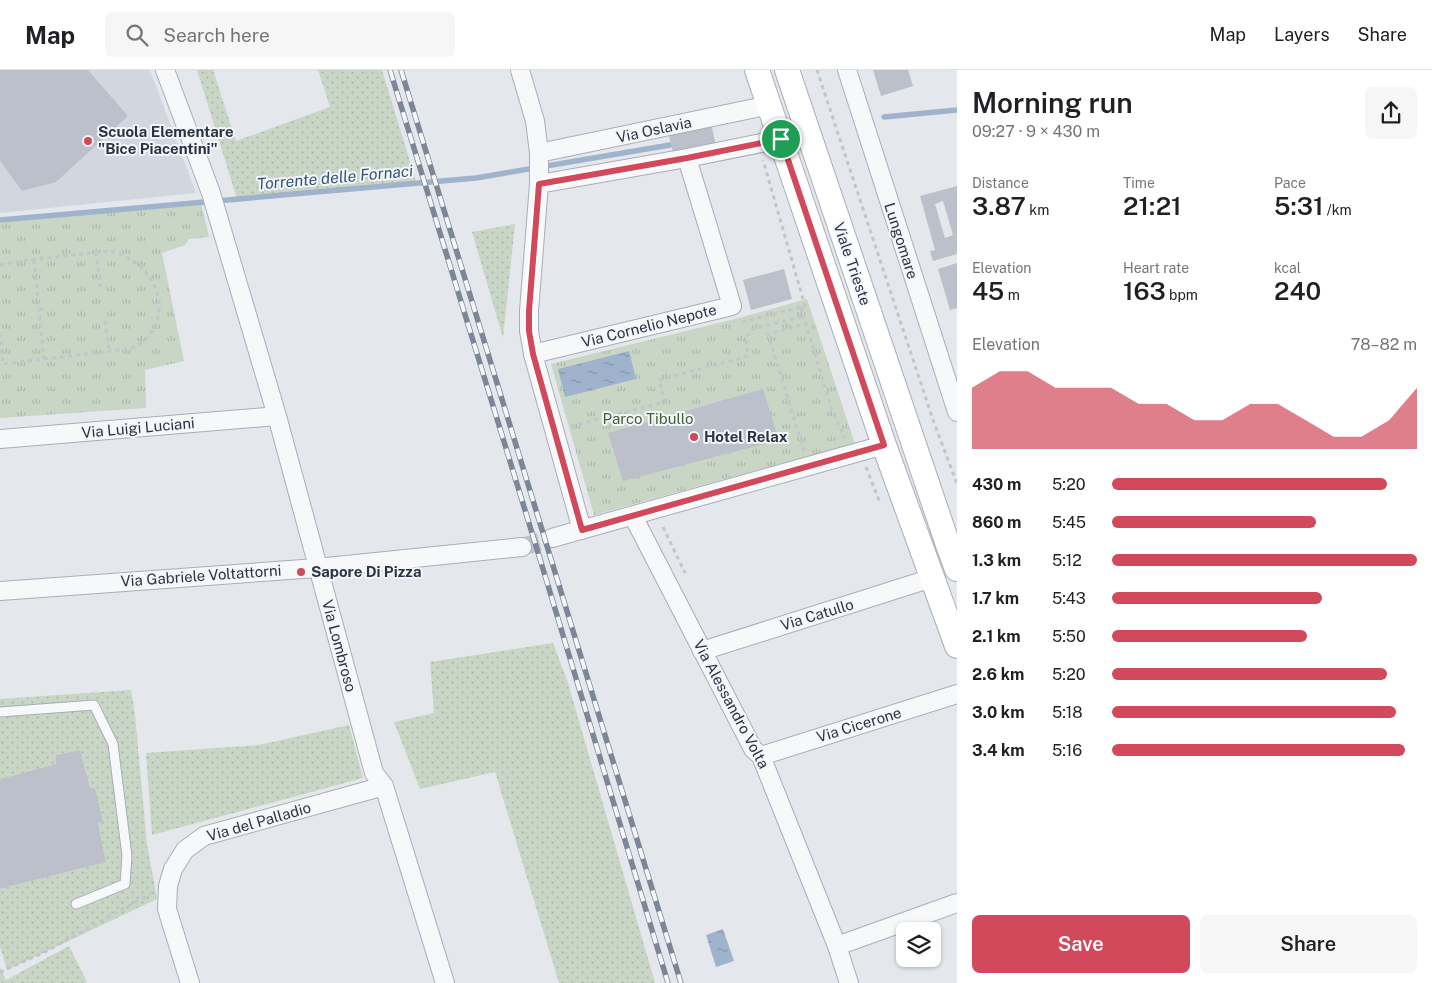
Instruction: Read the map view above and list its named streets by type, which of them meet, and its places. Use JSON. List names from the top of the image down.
{
  "streets": {
    "street": [
      "Via Oslavia",
      "Lungomare",
      "Viale Trieste",
      "Via Cornelio Nepote",
      "Via Luigi Luciani",
      "Via Gabriele Voltattorni",
      "Via Catullo",
      "Via Lombroso",
      "Via Alessandro Volta",
      "Via Cicerone",
      "Via del Palladio"
    ]
  },
  "crossings": [
    ["Via Oslavia", "Viale Trieste"],
    ["Viale Trieste", "Via Catullo"],
    ["Via Luigi Luciani", "Via Lombroso"],
    ["Via Gabriele Voltattorni", "Via Lombroso"],
    ["Via Catullo", "Via Alessandro Volta"],
    ["Via Lombroso", "Via del Palladio"],
    ["Via Alessandro Volta", "Via Cicerone"]
  ],
  "water": ["Torrente delle Fornaci"],
  "parks": ["Parco Tibullo"],
  "places": ["Scuola Elementare \"Bice Piacentini\"", "Hotel Relax", "Sapore Di Pizza"],
  "page": {
    "header": "Map",
    "search": "Search here",
    "nav": ["Map", "Layers", "Share"],
    "heading": ["Morning run", "09:27 · 9 × 430 m"],
    "stats": [
      ["Distance", "3.87 km"],
      ["Time", "21:21"],
      ["Pace", "5:31 /km"],
      ["Elevation", "45 m"],
      ["Heart rate", "163 bpm"],
      ["kcal", "240"]
    ],
    "chart": ["Elevation", "78–82 m"],
    "list": [
      {
        "name": "430 m",
        "note": "5:20"
      },
      {
        "name": "860 m",
        "note": "5:45"
      },
      {
        "name": "1.3 km",
        "note": "5:12"
      },
      {
        "name": "1.7 km",
        "note": "5:43"
      },
      {
        "name": "2.1 km",
        "note": "5:50"
      },
      {
        "name": "2.6 km",
        "note": "5:20"
      },
      {
        "name": "3.0 km",
        "note": "5:18"
      },
      {
        "name": "3.4 km",
        "note": "5:16"
      }
    ],
    "buttons": ["Save", "Share"]
  }
}
